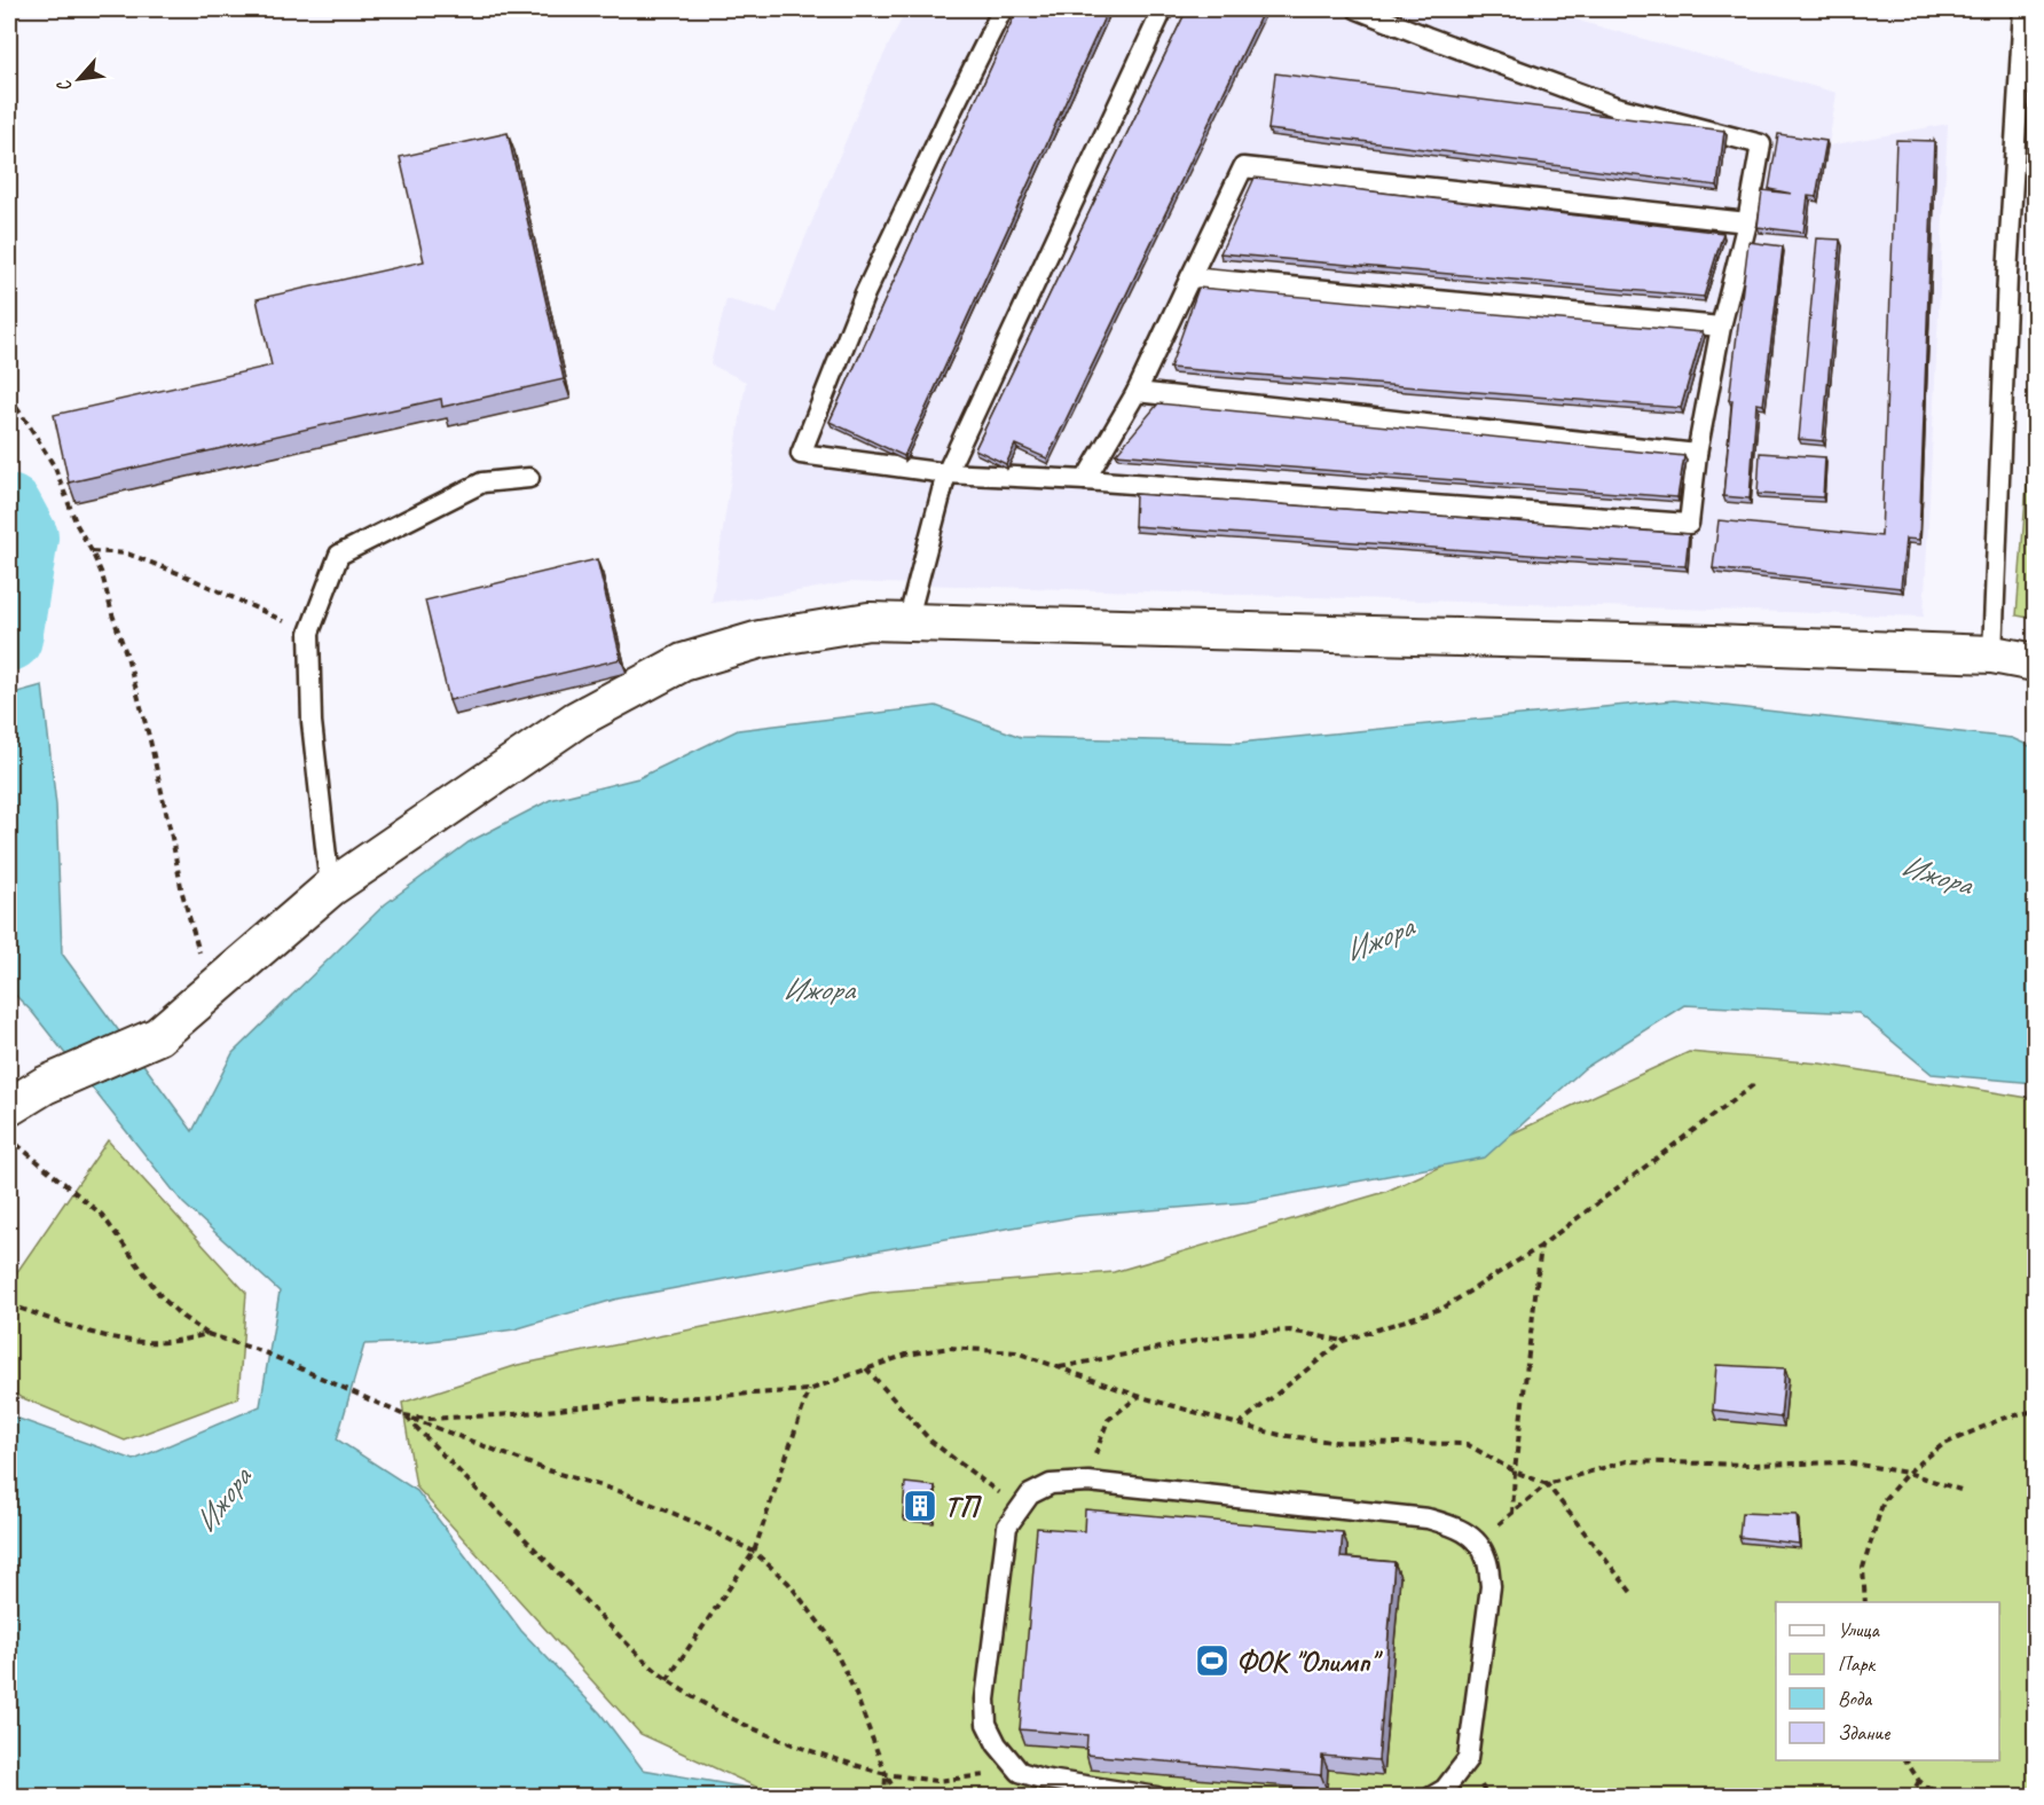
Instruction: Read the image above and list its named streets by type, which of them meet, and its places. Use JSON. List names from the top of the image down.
{
  "water": ["Ижора"],
  "places": {
    "building": ["ТП"],
    "sports": ["ФОК \"Олимп\""]
  },
  "legend": [
    "Улица",
    "Парк",
    "Вода",
    "Здание"
  ],
  "north": "bottom left"
}
